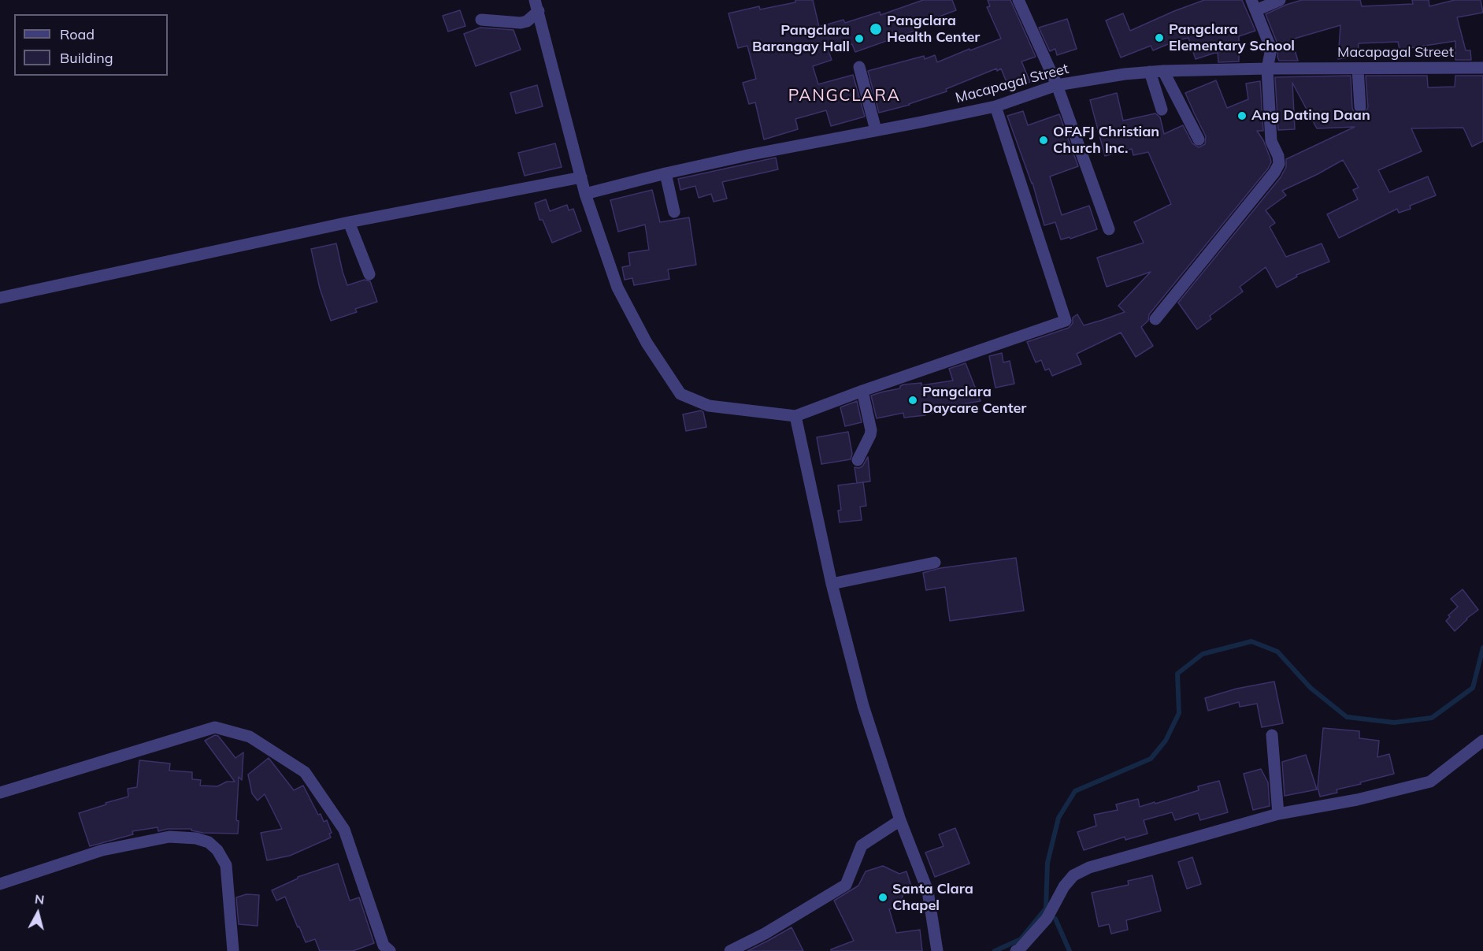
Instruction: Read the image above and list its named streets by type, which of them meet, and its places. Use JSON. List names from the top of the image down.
{
  "streets": {
    "street": ["Macapagal Street"]
  },
  "districts": ["PANGCLARA"],
  "places": [
    "Pangclara Health Center",
    "Pangclara Elementary School",
    "Pangclara Barangay Hall",
    "Ang Dating Daan",
    "OFAFJ Christian Church Inc.",
    "Pangclara Daycare Center",
    "Santa Clara Chapel"
  ],
  "legend": ["Road", "Building"],
  "north": "top"
}
